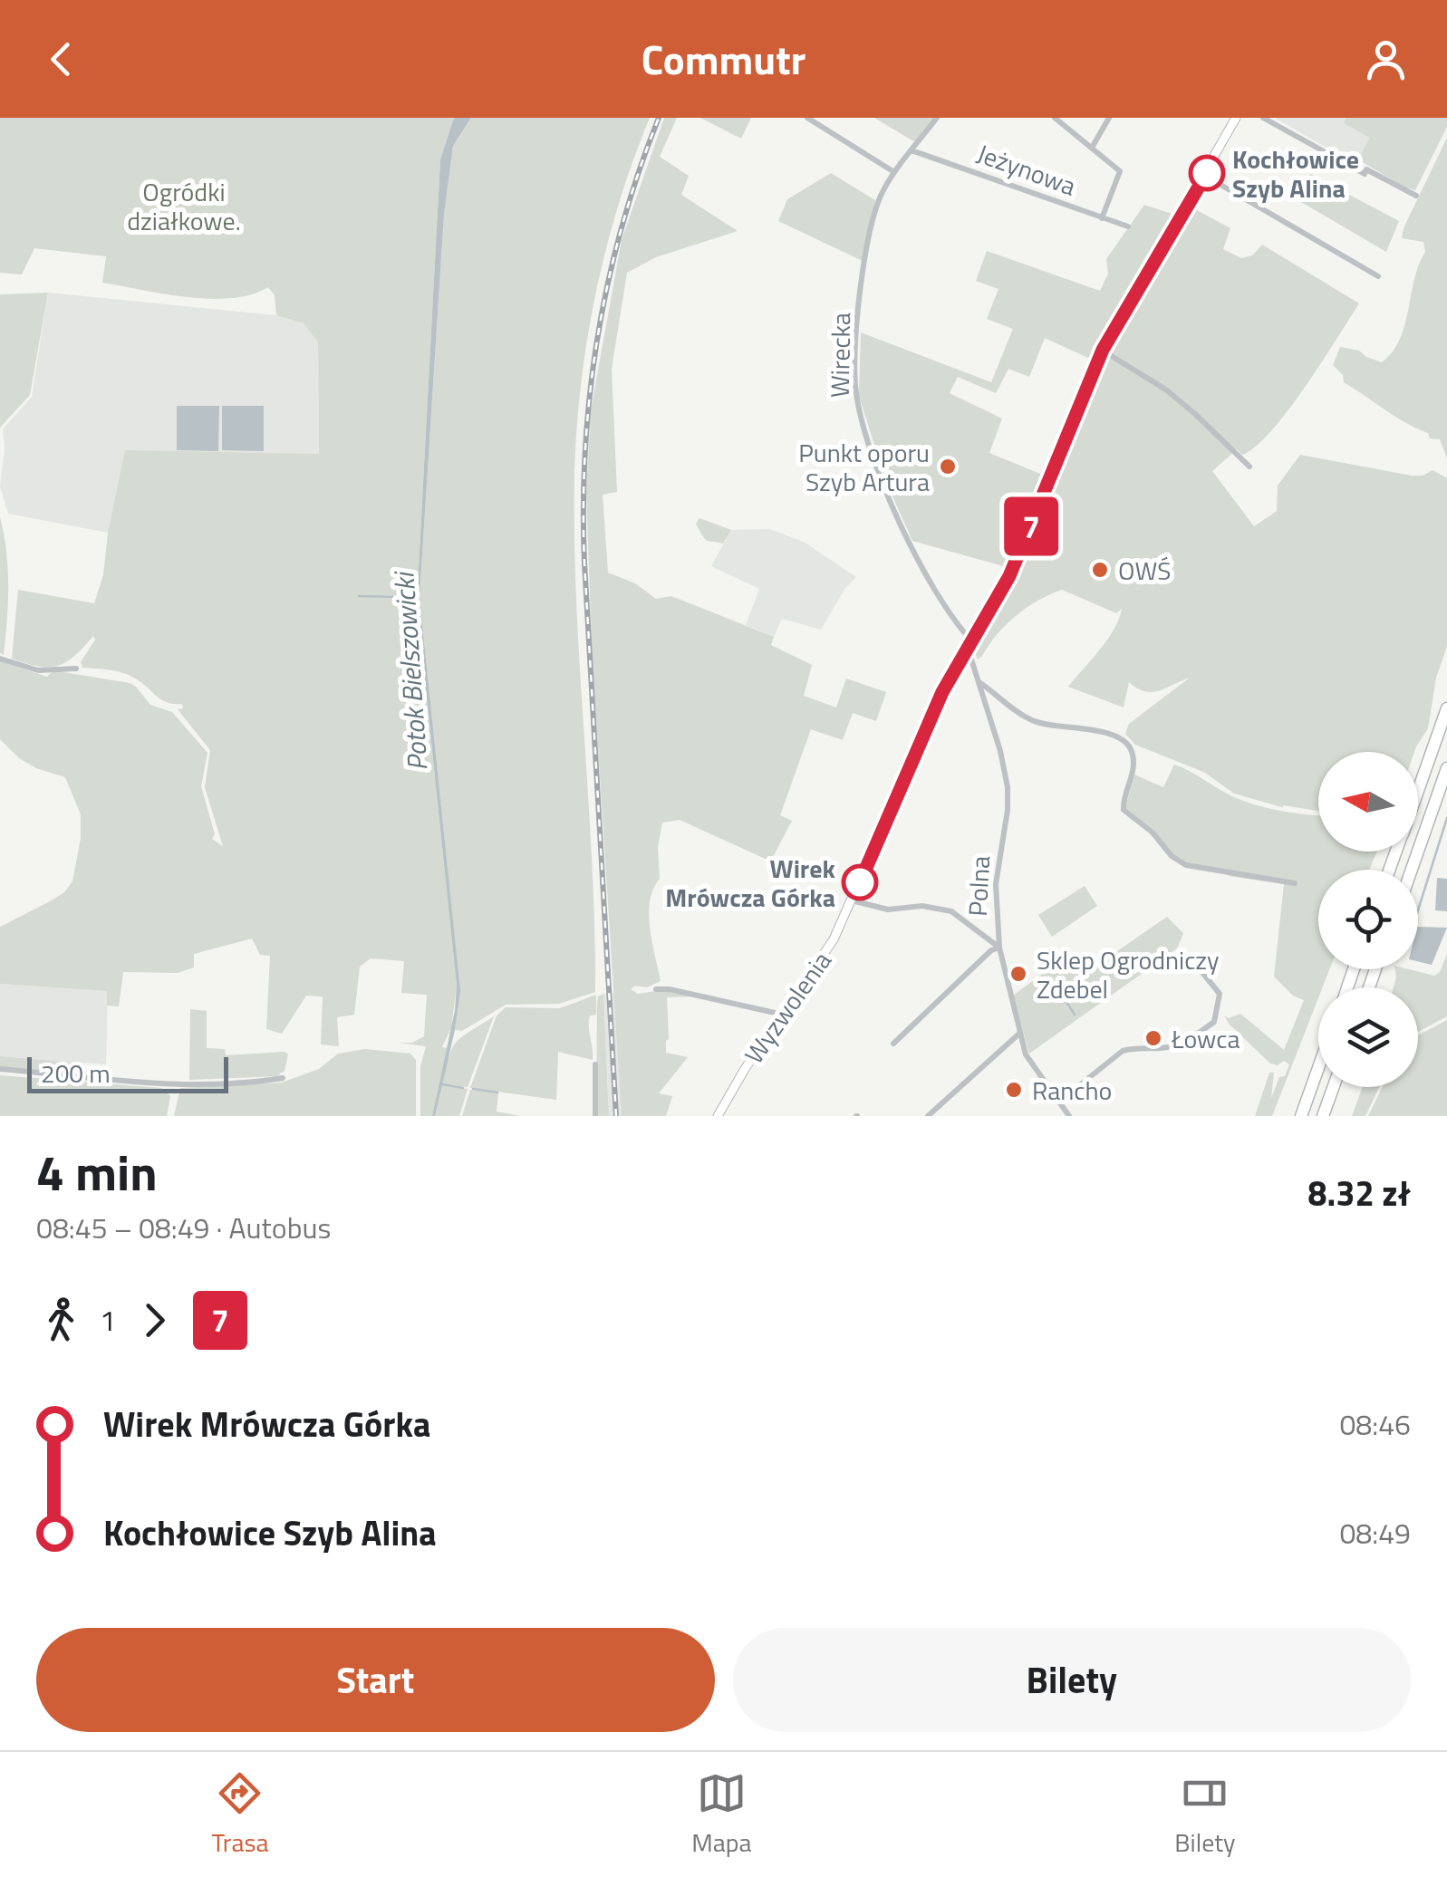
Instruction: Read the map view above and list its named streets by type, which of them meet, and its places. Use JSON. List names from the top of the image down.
{
  "streets": {
    "street": [
      "Jeżynowa",
      "Wirecka",
      "Polna",
      "Wyzwolenia"
    ]
  },
  "crossings": [
    ["Jeżynowa", "Wirecka"],
    ["Wirecka", "Polna"],
    ["Wirecka", "Wyzwolenia"],
    ["Polna", "Wyzwolenia"]
  ],
  "water": ["Potok Bielszowicki"],
  "parks": ["Ogródki działkowe."],
  "places": [
    "Kochłowice Szyb Alina",
    "Punkt oporu Szyb Artura",
    "OWŚ",
    "Wirek Mrówcza Górka",
    "Sklep Ogrodniczy Zdebel",
    "Łowca",
    "Rancho"
  ],
  "lines": ["bus line 7"],
  "scale_bar": "200 m",
  "north": "left",
  "page": {
    "header": "Commutr",
    "on_map": "7",
    "scale": "200 m",
    "heading": ["4 min", "08:45 – 08:49 · Autobus", "8.32 zł"],
    "legs": ["1", "7"],
    "list": [
      {
        "name": "Wirek Mrówcza Górka",
        "value": "08:46"
      },
      {
        "name": "Kochłowice Szyb Alina",
        "value": "08:49"
      }
    ],
    "buttons": ["Start", "Bilety"],
    "tabs": ["Trasa", "Mapa", "Bilety"]
  }
}
